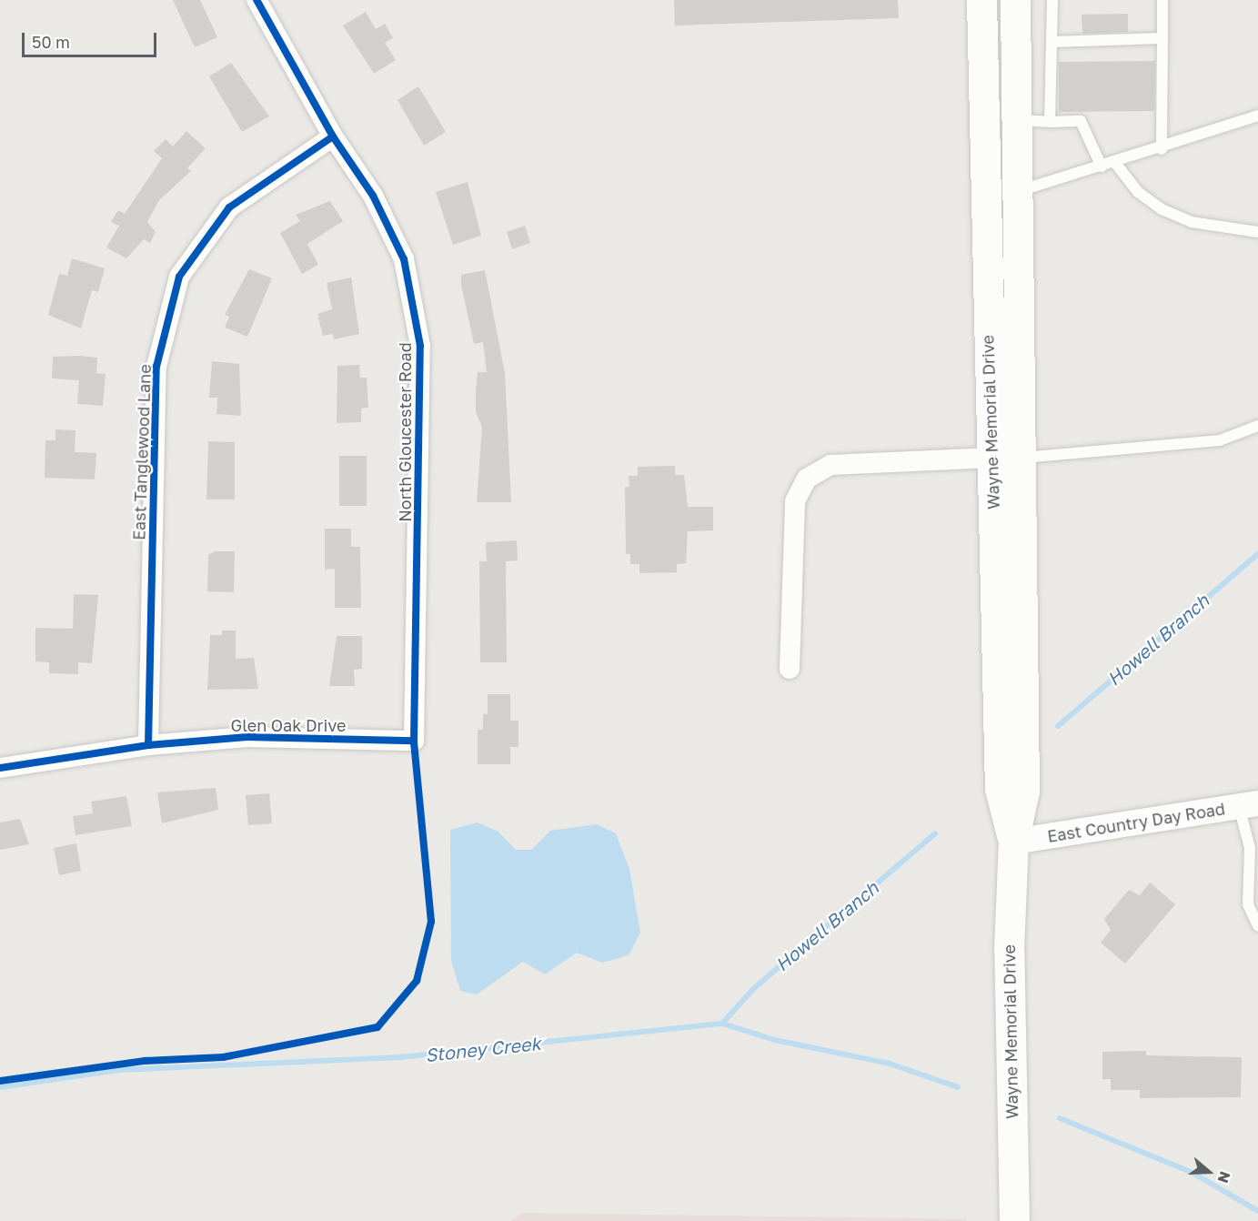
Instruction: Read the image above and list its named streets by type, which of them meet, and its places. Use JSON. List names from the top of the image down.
{
  "streets": {
    "main road": ["Wayne Memorial Drive"],
    "street": [
      "North Gloucester Road",
      "East Tanglewood Lane",
      "Glen Oak Drive",
      "East Country Day Road"
    ]
  },
  "crossings": [
    ["Wayne Memorial Drive", "East Country Day Road"],
    ["North Gloucester Road", "East Tanglewood Lane"],
    ["North Gloucester Road", "Glen Oak Drive"],
    ["East Tanglewood Lane", "Glen Oak Drive"]
  ],
  "water": ["Howell Branch", "Stoney Creek"],
  "scale_bar": "50 m",
  "north": "right"
}
